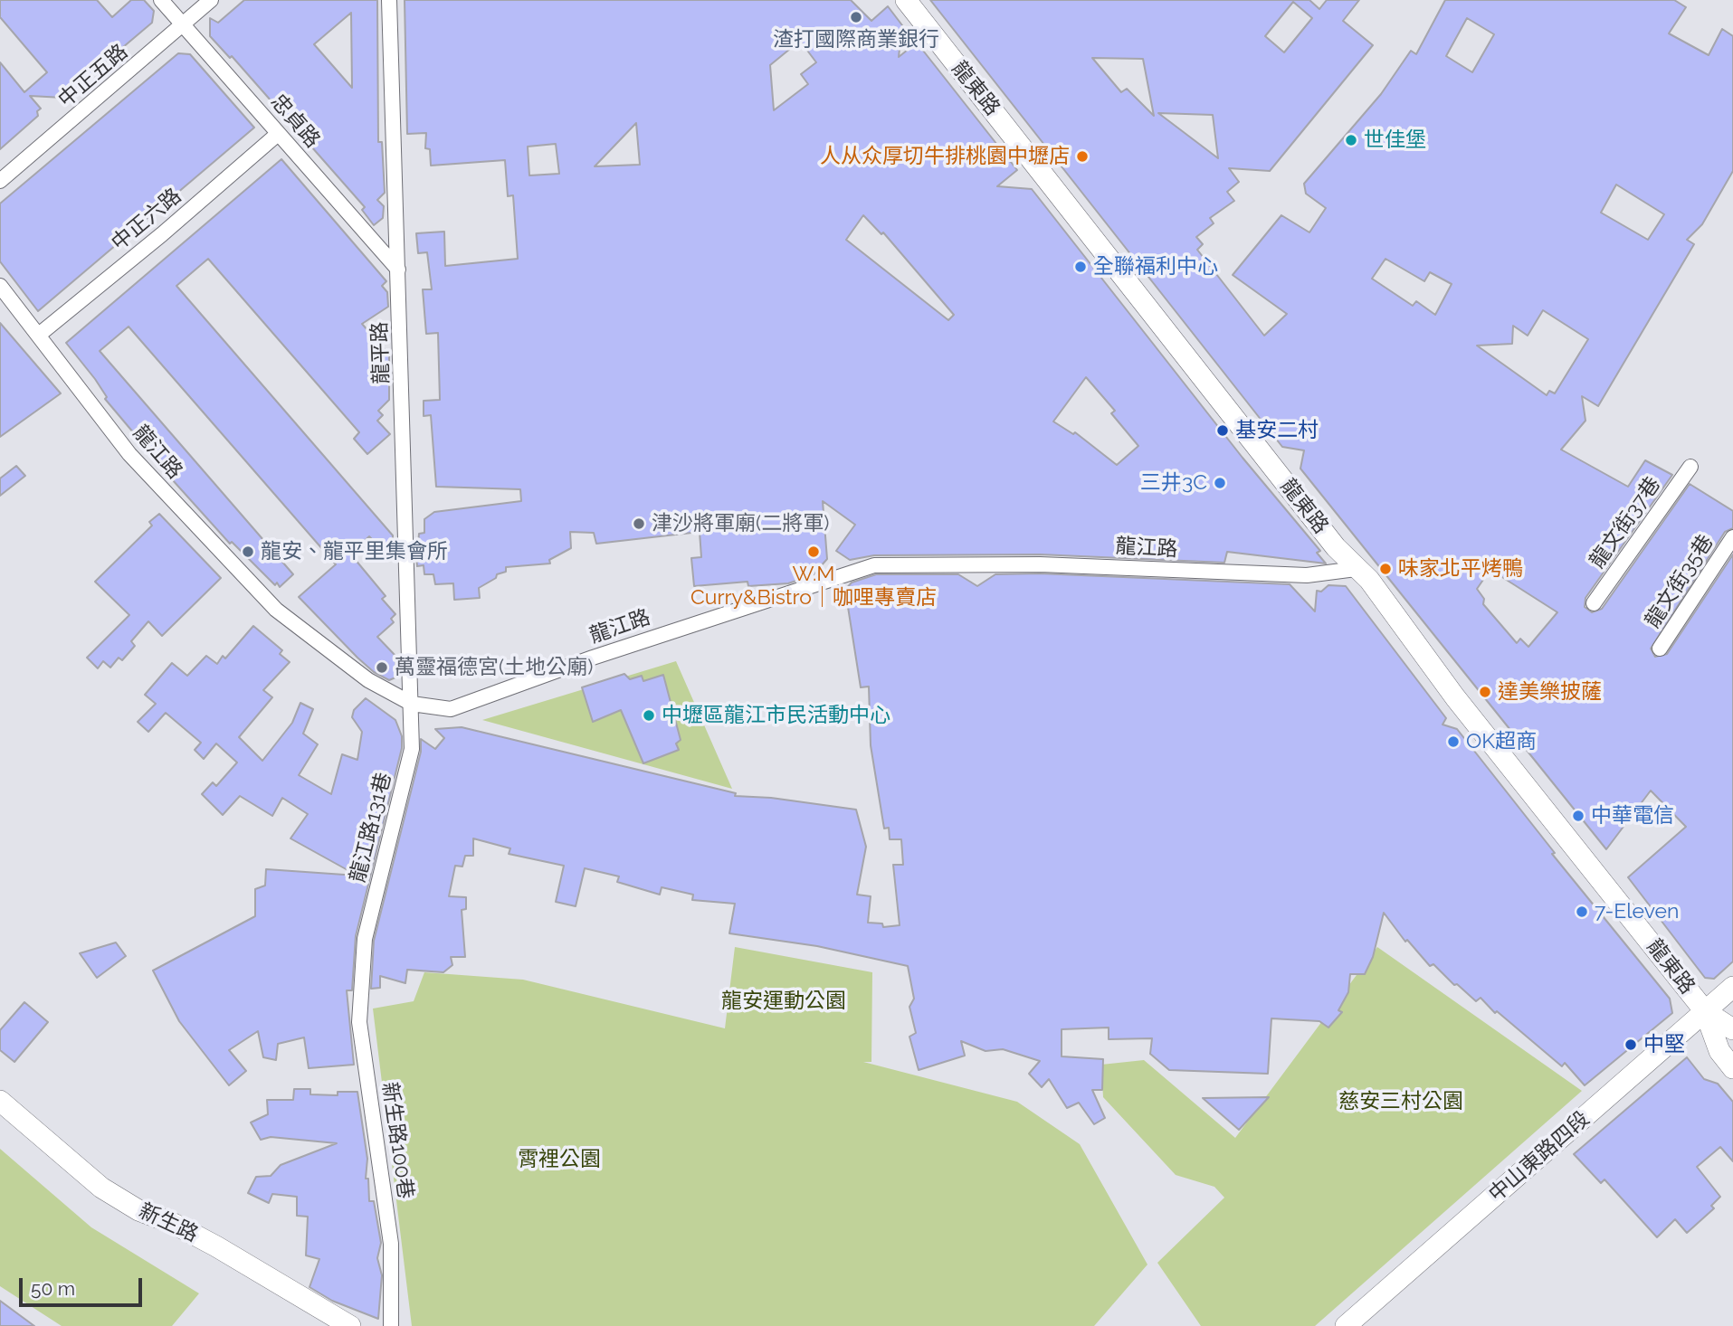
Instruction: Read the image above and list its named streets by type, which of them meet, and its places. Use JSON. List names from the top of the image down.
{
  "streets": {
    "street": [
      "中正五路",
      "龍東路",
      "忠貞路",
      "中正六路",
      "龍平路",
      "龍江路",
      "龍文街37巷",
      "龍文街35巷",
      "龍江路131巷",
      "新生路100巷",
      "中山東路四段",
      "新生路"
    ]
  },
  "crossings": [
    ["中正五路", "忠貞路"],
    ["龍東路", "龍江路"],
    ["龍東路", "中山東路四段"],
    ["忠貞路", "中正六路"],
    ["忠貞路", "龍平路"],
    ["中正六路", "龍江路"],
    ["龍平路", "龍江路"],
    ["龍平路", "龍江路131巷"],
    ["龍江路", "龍江路131巷"],
    ["龍江路131巷", "新生路100巷"]
  ],
  "parks": ["龍安運動公園", "慈安三村公園", "霄裡公園"],
  "places": [
    "渣打國際商業銀行",
    "世佳堡",
    "人从众厚切牛排桃園中壢店",
    "全聯福利中心",
    "基安二村",
    "三井3C",
    "津沙將軍廟(二將軍)",
    "龍安、龍平里集會所",
    "W.M Curry&Bistro｜咖哩專賣店",
    "味家北平烤鴨",
    "萬靈福德宮(土地公廟)",
    "達美樂披薩",
    "中壢區龍江市民活動中心",
    "OK超商",
    "中華電信",
    "7-Eleven",
    "中堅"
  ],
  "scale_bar": "50 m"
}
